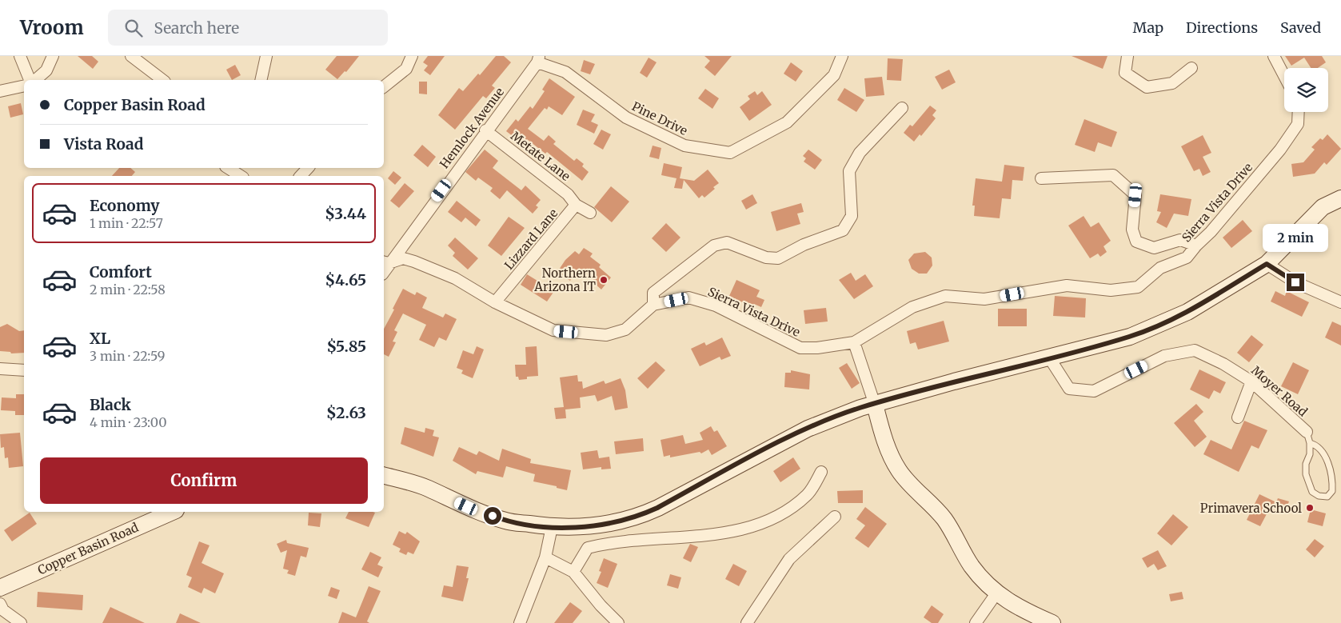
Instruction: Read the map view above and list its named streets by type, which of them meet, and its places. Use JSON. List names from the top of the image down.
{
  "streets": {
    "street": [
      "Pine Drive",
      "Hemlock Avenue",
      "Metate Lane",
      "Sierra Vista Drive",
      "Lizzard Lane",
      "Moyer Road",
      "Copper Basin Road"
    ]
  },
  "crossings": [
    ["Pine Drive", "Hemlock Avenue"],
    ["Hemlock Avenue", "Metate Lane"],
    ["Hemlock Avenue", "Sierra Vista Drive"],
    ["Metate Lane", "Lizzard Lane"],
    ["Sierra Vista Drive", "Lizzard Lane"]
  ],
  "places": ["Northern Arizona IT", "Primavera School"],
  "page": {
    "header": "Vroom",
    "search": "Search here",
    "nav": ["Map", "Directions", "Saved"],
    "banner": ["Copper Basin Road", "Vista Road"],
    "list": [
      {
        "name": "Economy",
        "note": "1 min · 22:57",
        "value": "$3.44"
      },
      {
        "name": "Comfort",
        "note": "2 min · 22:58",
        "value": "$4.65"
      },
      {
        "name": "XL",
        "note": "3 min · 22:59",
        "value": "$5.85"
      },
      {
        "name": "Black",
        "note": "4 min · 23:00",
        "value": "$2.63"
      }
    ],
    "bubble": "2 min",
    "buttons": "Confirm"
  }
}
